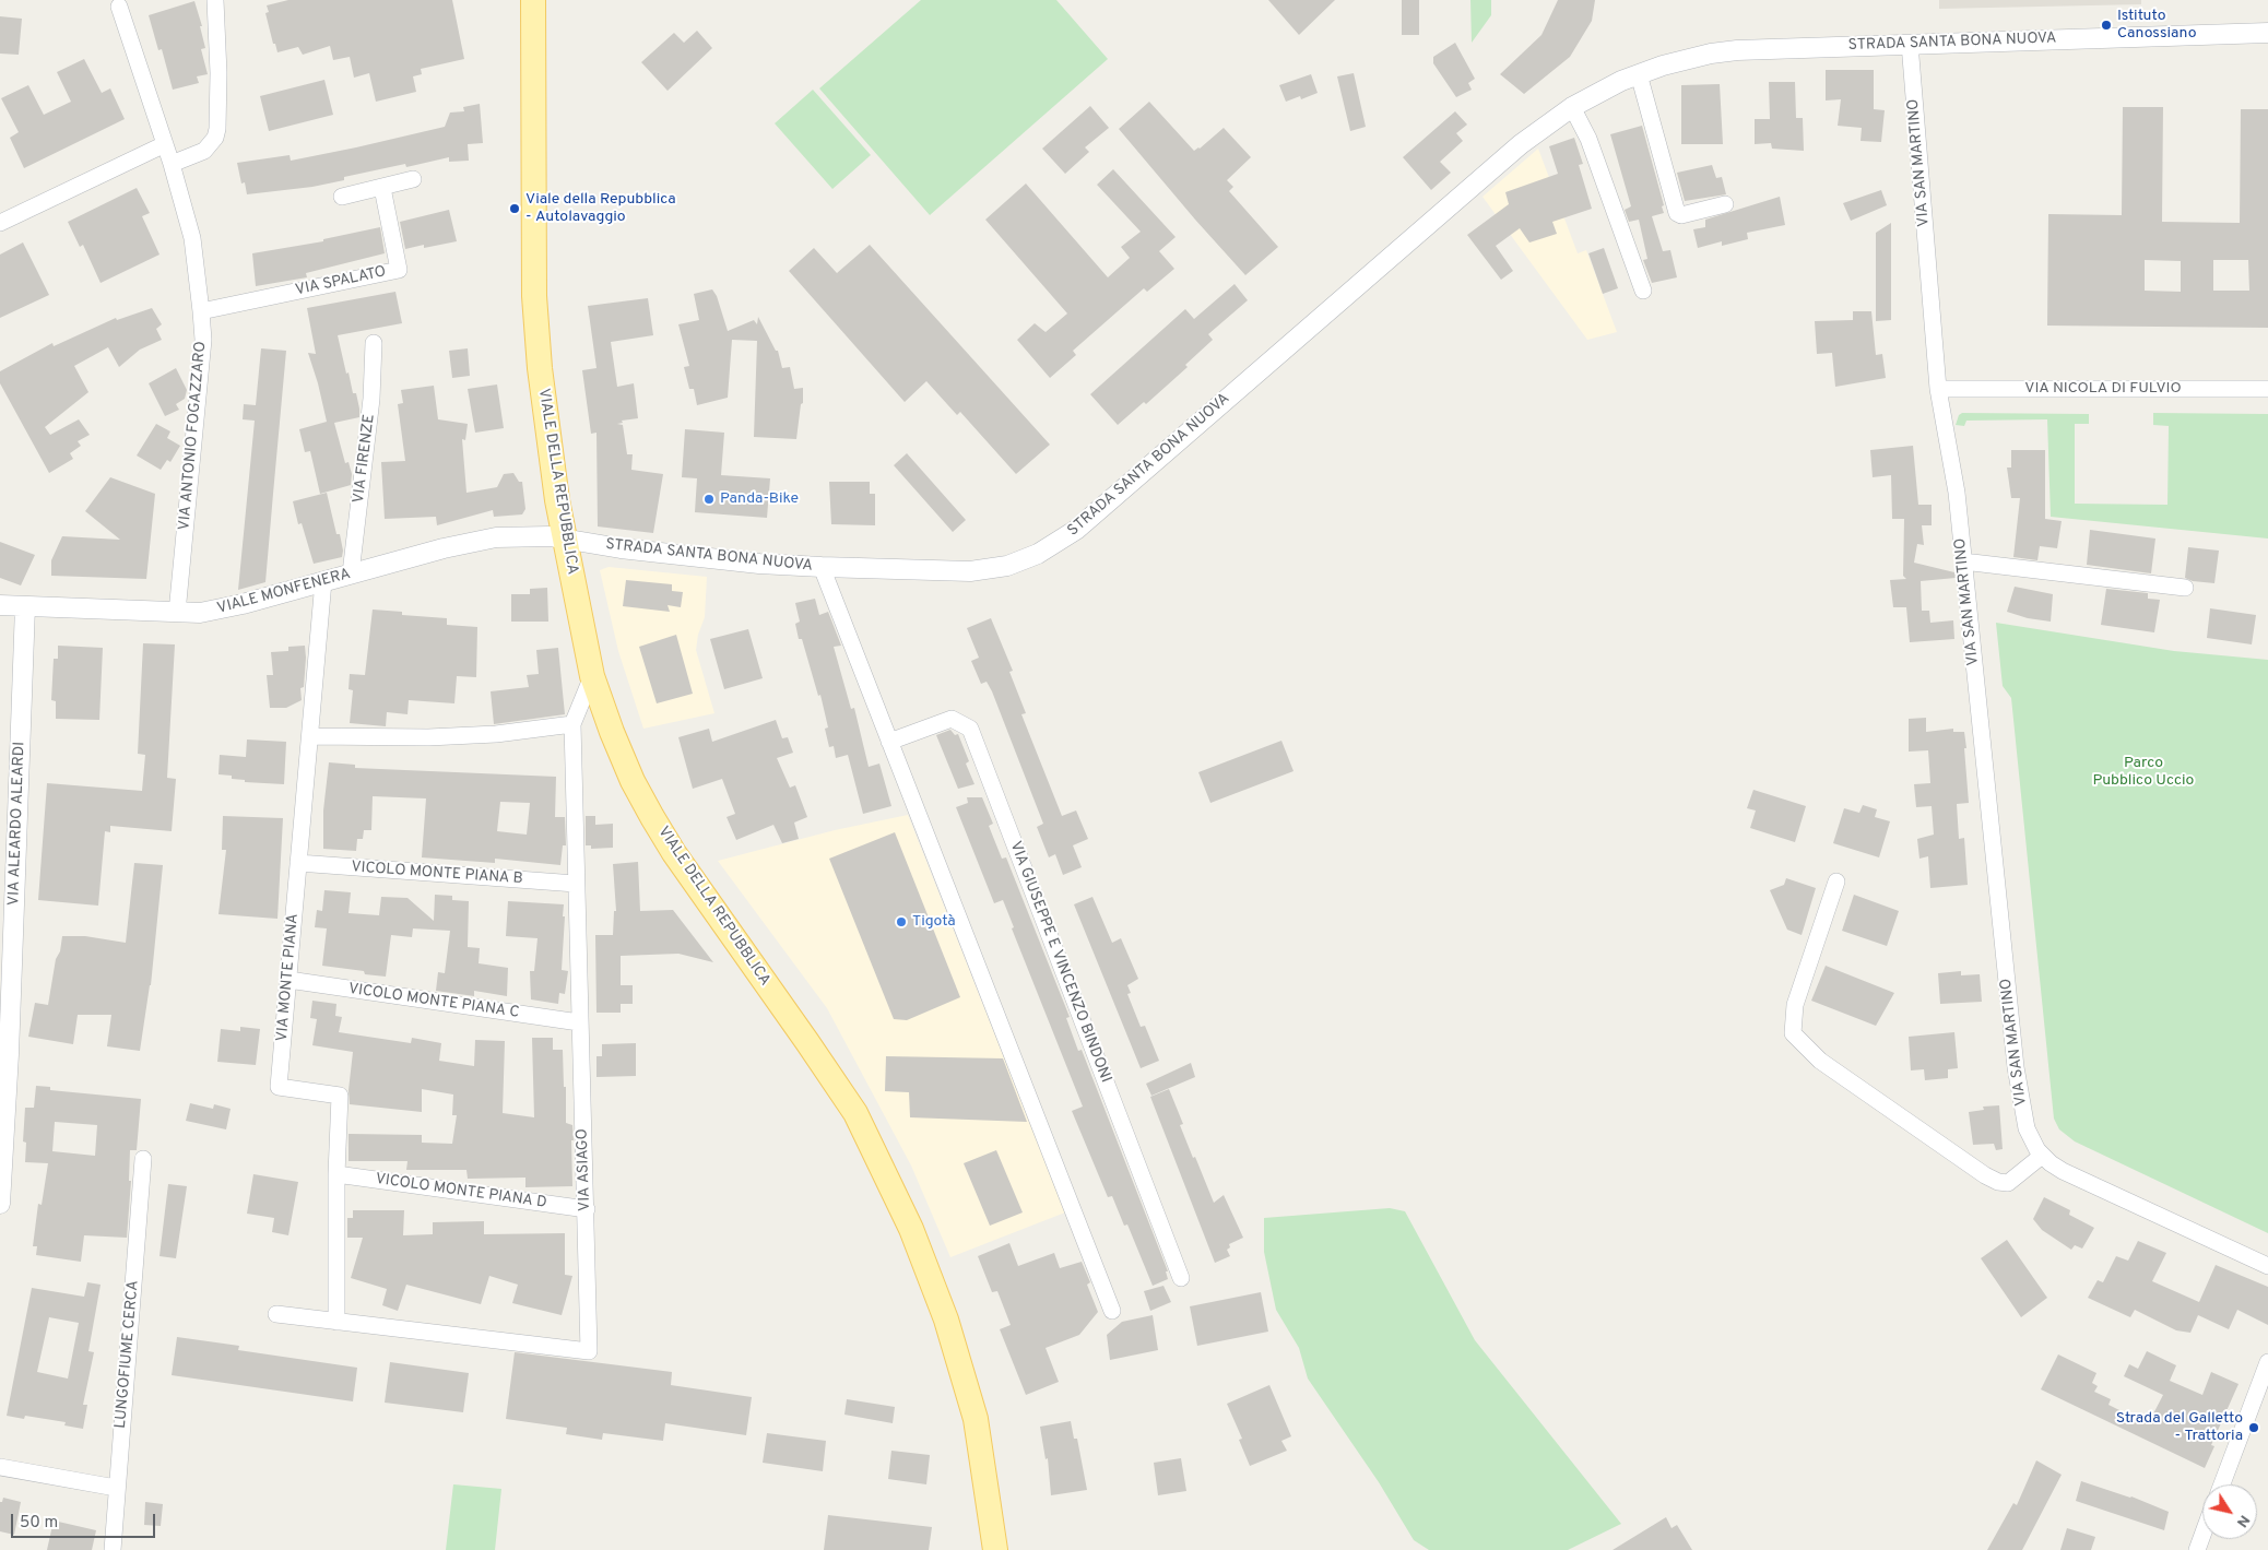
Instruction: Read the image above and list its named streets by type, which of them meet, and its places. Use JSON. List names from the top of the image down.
{
  "streets": {
    "main road": ["VIALE DELLA REPUBBLICA"],
    "street": [
      "STRADA SANTA BONA NUOVA",
      "VIA SAN MARTINO",
      "VIA SPALATO",
      "VIA NICOLA DI FULVIO",
      "VIA ANTONIO FOGAZZARO",
      "VIA FIRENZE",
      "VIALE MONFENERA",
      "VIA ALEARDO ALEARDI",
      "VICOLO MONTE PIANA B",
      "VIA GIUSEPPE E VINCENZO BINDONI",
      "VIA MONTE PIANA",
      "VICOLO MONTE PIANA C",
      "VIA ASIAGO",
      "VICOLO MONTE PIANA D",
      "LUNGOFIUME CERCA"
    ]
  },
  "crossings": [
    ["STRADA SANTA BONA NUOVA", "VIA SAN MARTINO"],
    ["STRADA SANTA BONA NUOVA", "VIALE DELLA REPUBBLICA"],
    ["STRADA SANTA BONA NUOVA", "VIALE MONFENERA"],
    ["VIA SAN MARTINO", "VIA NICOLA DI FULVIO"],
    ["VIA SPALATO", "VIA ANTONIO FOGAZZARO"],
    ["VIA ANTONIO FOGAZZARO", "VIALE MONFENERA"],
    ["VIA FIRENZE", "VIALE MONFENERA"],
    ["VIALE DELLA REPUBBLICA", "VIALE MONFENERA"],
    ["VIALE DELLA REPUBBLICA", "VIA ASIAGO"],
    ["VIALE MONFENERA", "VIA ALEARDO ALEARDI"],
    ["VIALE MONFENERA", "VIA MONTE PIANA"],
    ["VICOLO MONTE PIANA B", "VIA MONTE PIANA"],
    ["VICOLO MONTE PIANA B", "VIA ASIAGO"],
    ["VIA MONTE PIANA", "VICOLO MONTE PIANA C"],
    ["VIA MONTE PIANA", "VIA ASIAGO"],
    ["VIA MONTE PIANA", "VICOLO MONTE PIANA D"],
    ["VICOLO MONTE PIANA C", "VIA ASIAGO"],
    ["VIA ASIAGO", "VICOLO MONTE PIANA D"]
  ],
  "parks": ["Parco Pubblico Uccio"],
  "places": [
    "Istituto Canossiano",
    "Viale della Repubblica - Autolavaggio",
    "Panda-Bike",
    "Tigotà",
    "Strada del Galletto - Trattoria"
  ],
  "scale_bar": "50 m",
  "north": "bottom right"
}
